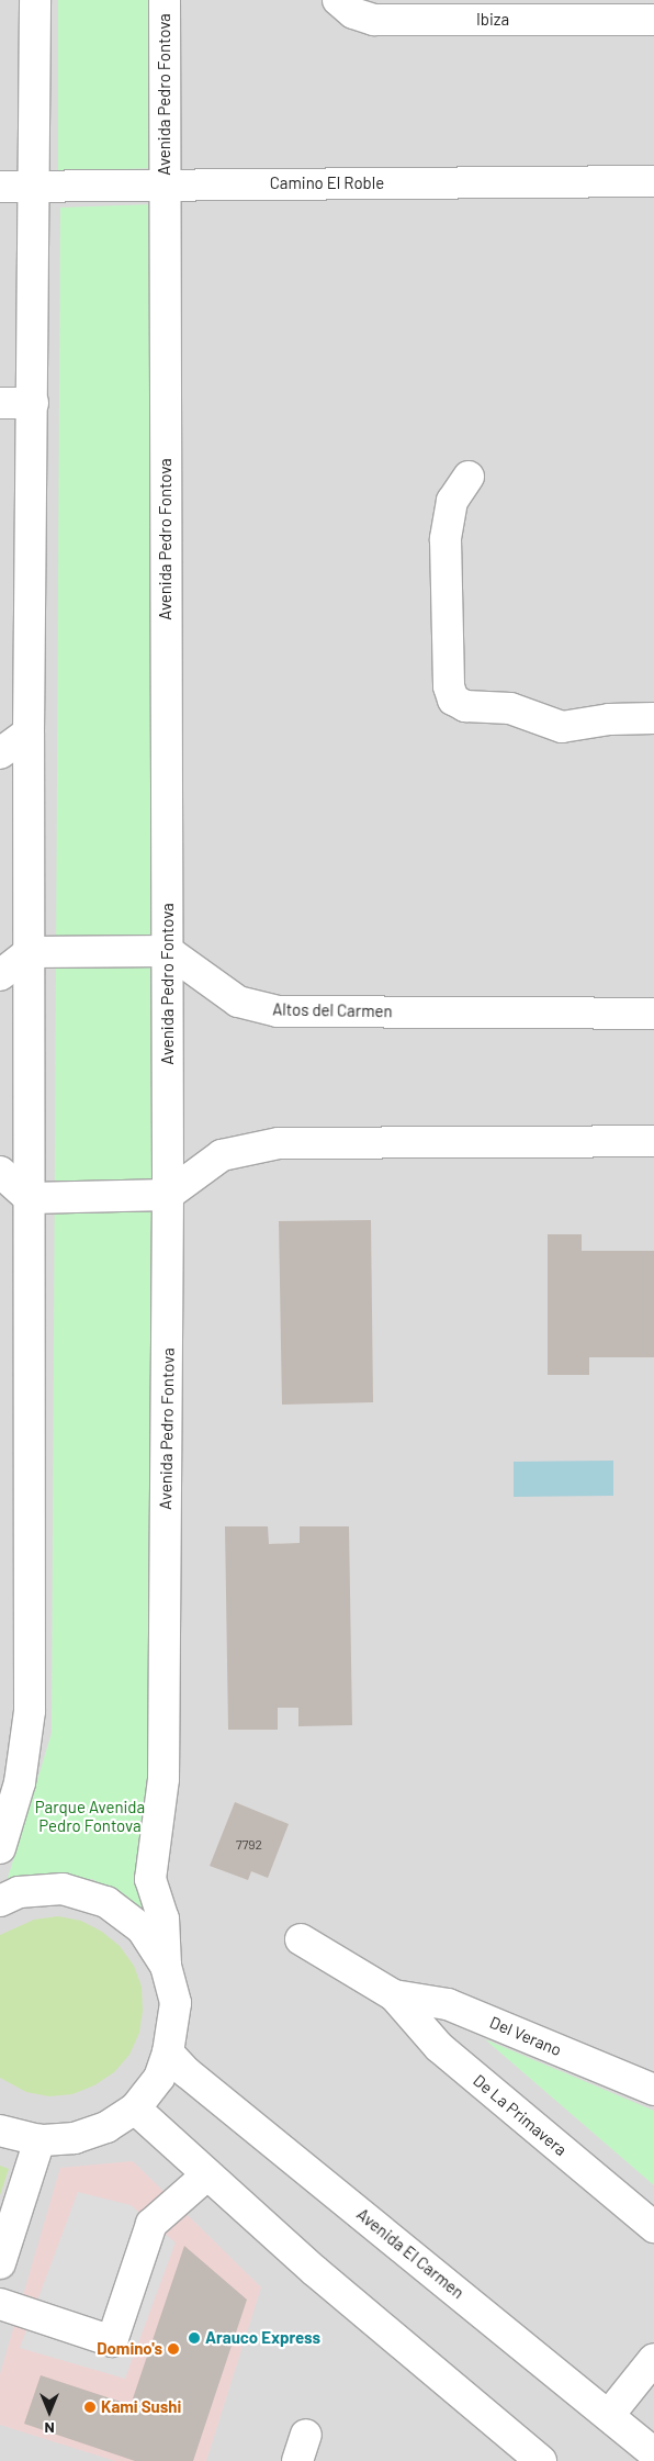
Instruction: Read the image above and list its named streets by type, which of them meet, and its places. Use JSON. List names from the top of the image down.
{
  "streets": {
    "street": [
      "Ibiza",
      "Avenida Pedro Fontova",
      "Camino El Roble",
      "Altos del Carmen",
      "Del Verano",
      "De La Primavera",
      "Avenida El Carmen"
    ]
  },
  "crossings": [
    ["Avenida Pedro Fontova", "Camino El Roble"],
    ["Avenida Pedro Fontova", "Altos del Carmen"],
    ["Del Verano", "De La Primavera"]
  ],
  "parks": ["Parque Avenida Pedro Fontova"],
  "places": ["Arauco Express", "Domino's", "Kami Sushi"],
  "house_numbers": ["7792"],
  "north": "bottom"
}
